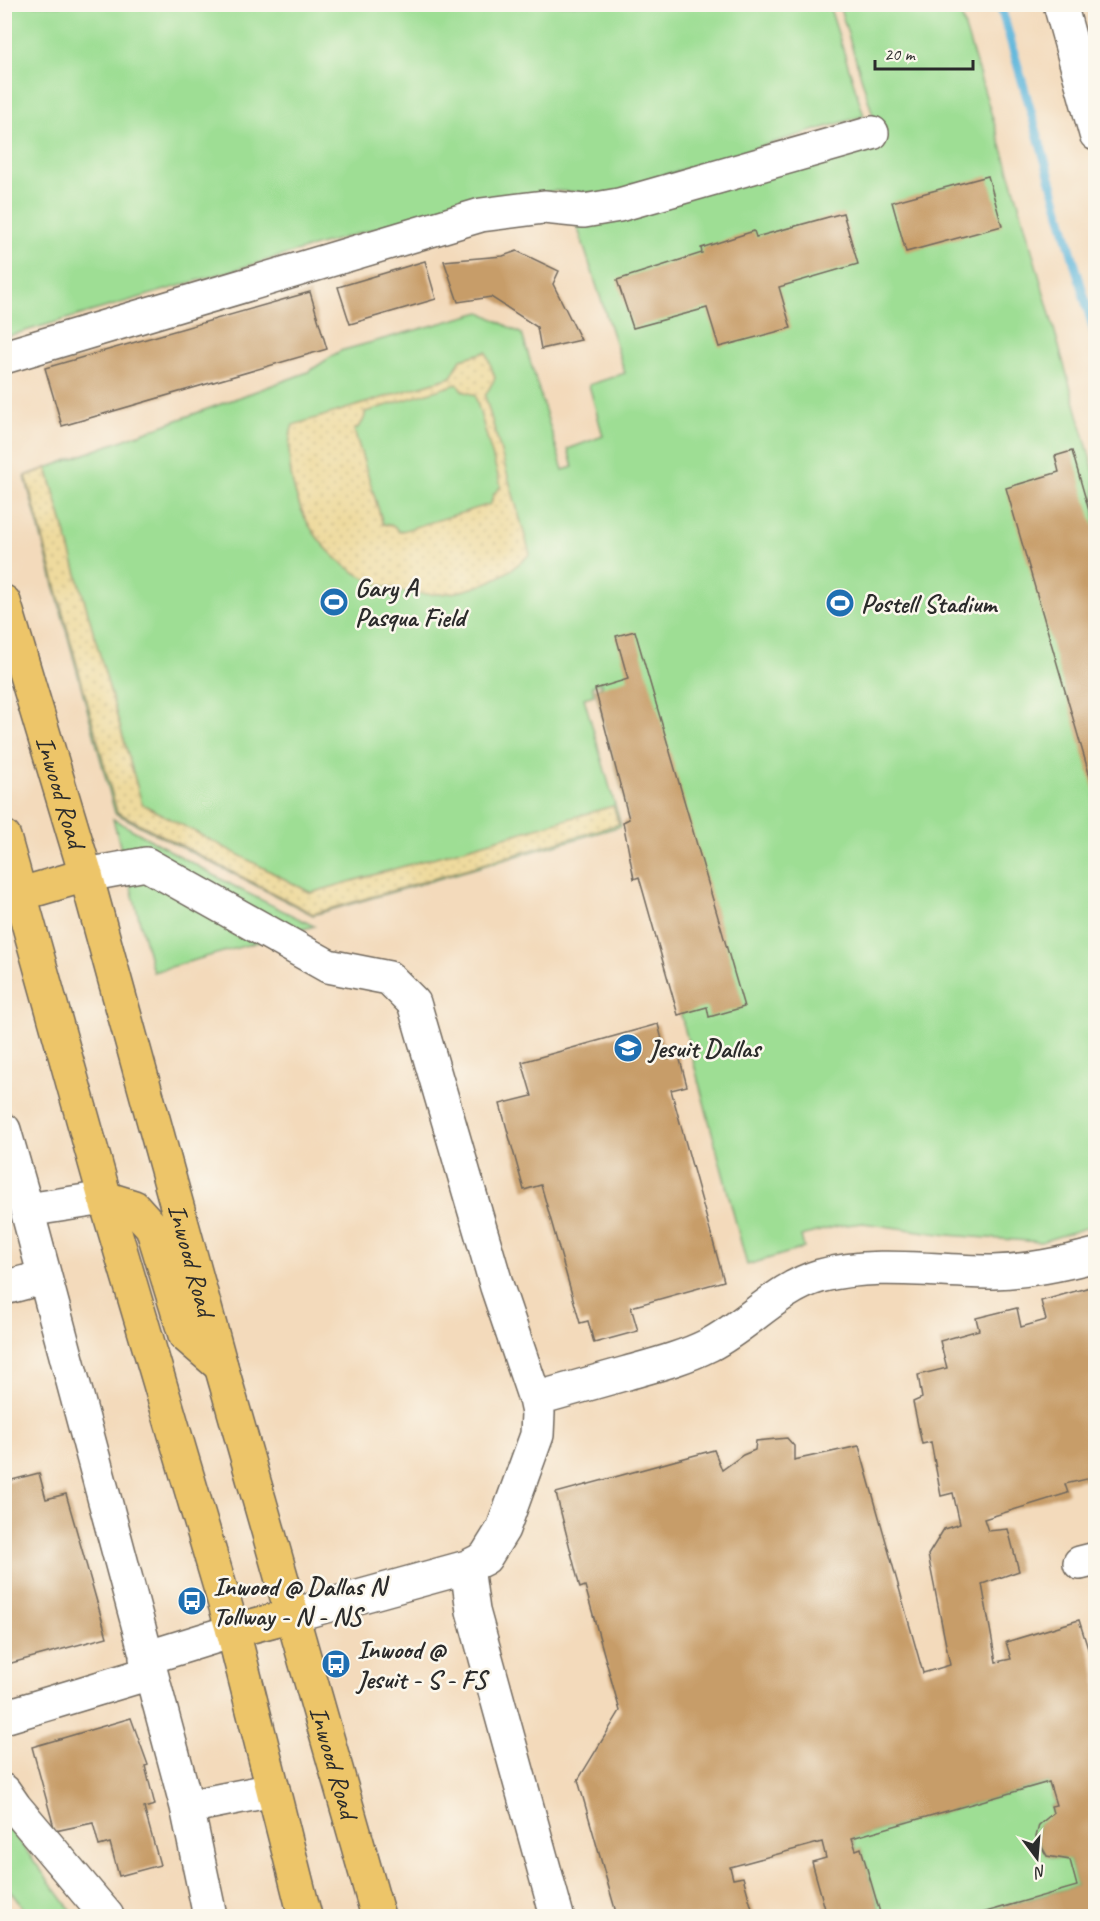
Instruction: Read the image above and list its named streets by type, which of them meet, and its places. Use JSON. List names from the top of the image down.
{
  "streets": {
    "main road": ["Inwood Road"]
  },
  "places": {
    "sports": ["Gary A Pasqua Field", "Postell Stadium"],
    "school or university": ["Jesuit Dallas"],
    "bus stop": ["Inwood @ Dallas N Tollway - N - NS", "Inwood @ Jesuit - S - FS"]
  },
  "scale_bar": "20 m",
  "north": "bottom"
}
